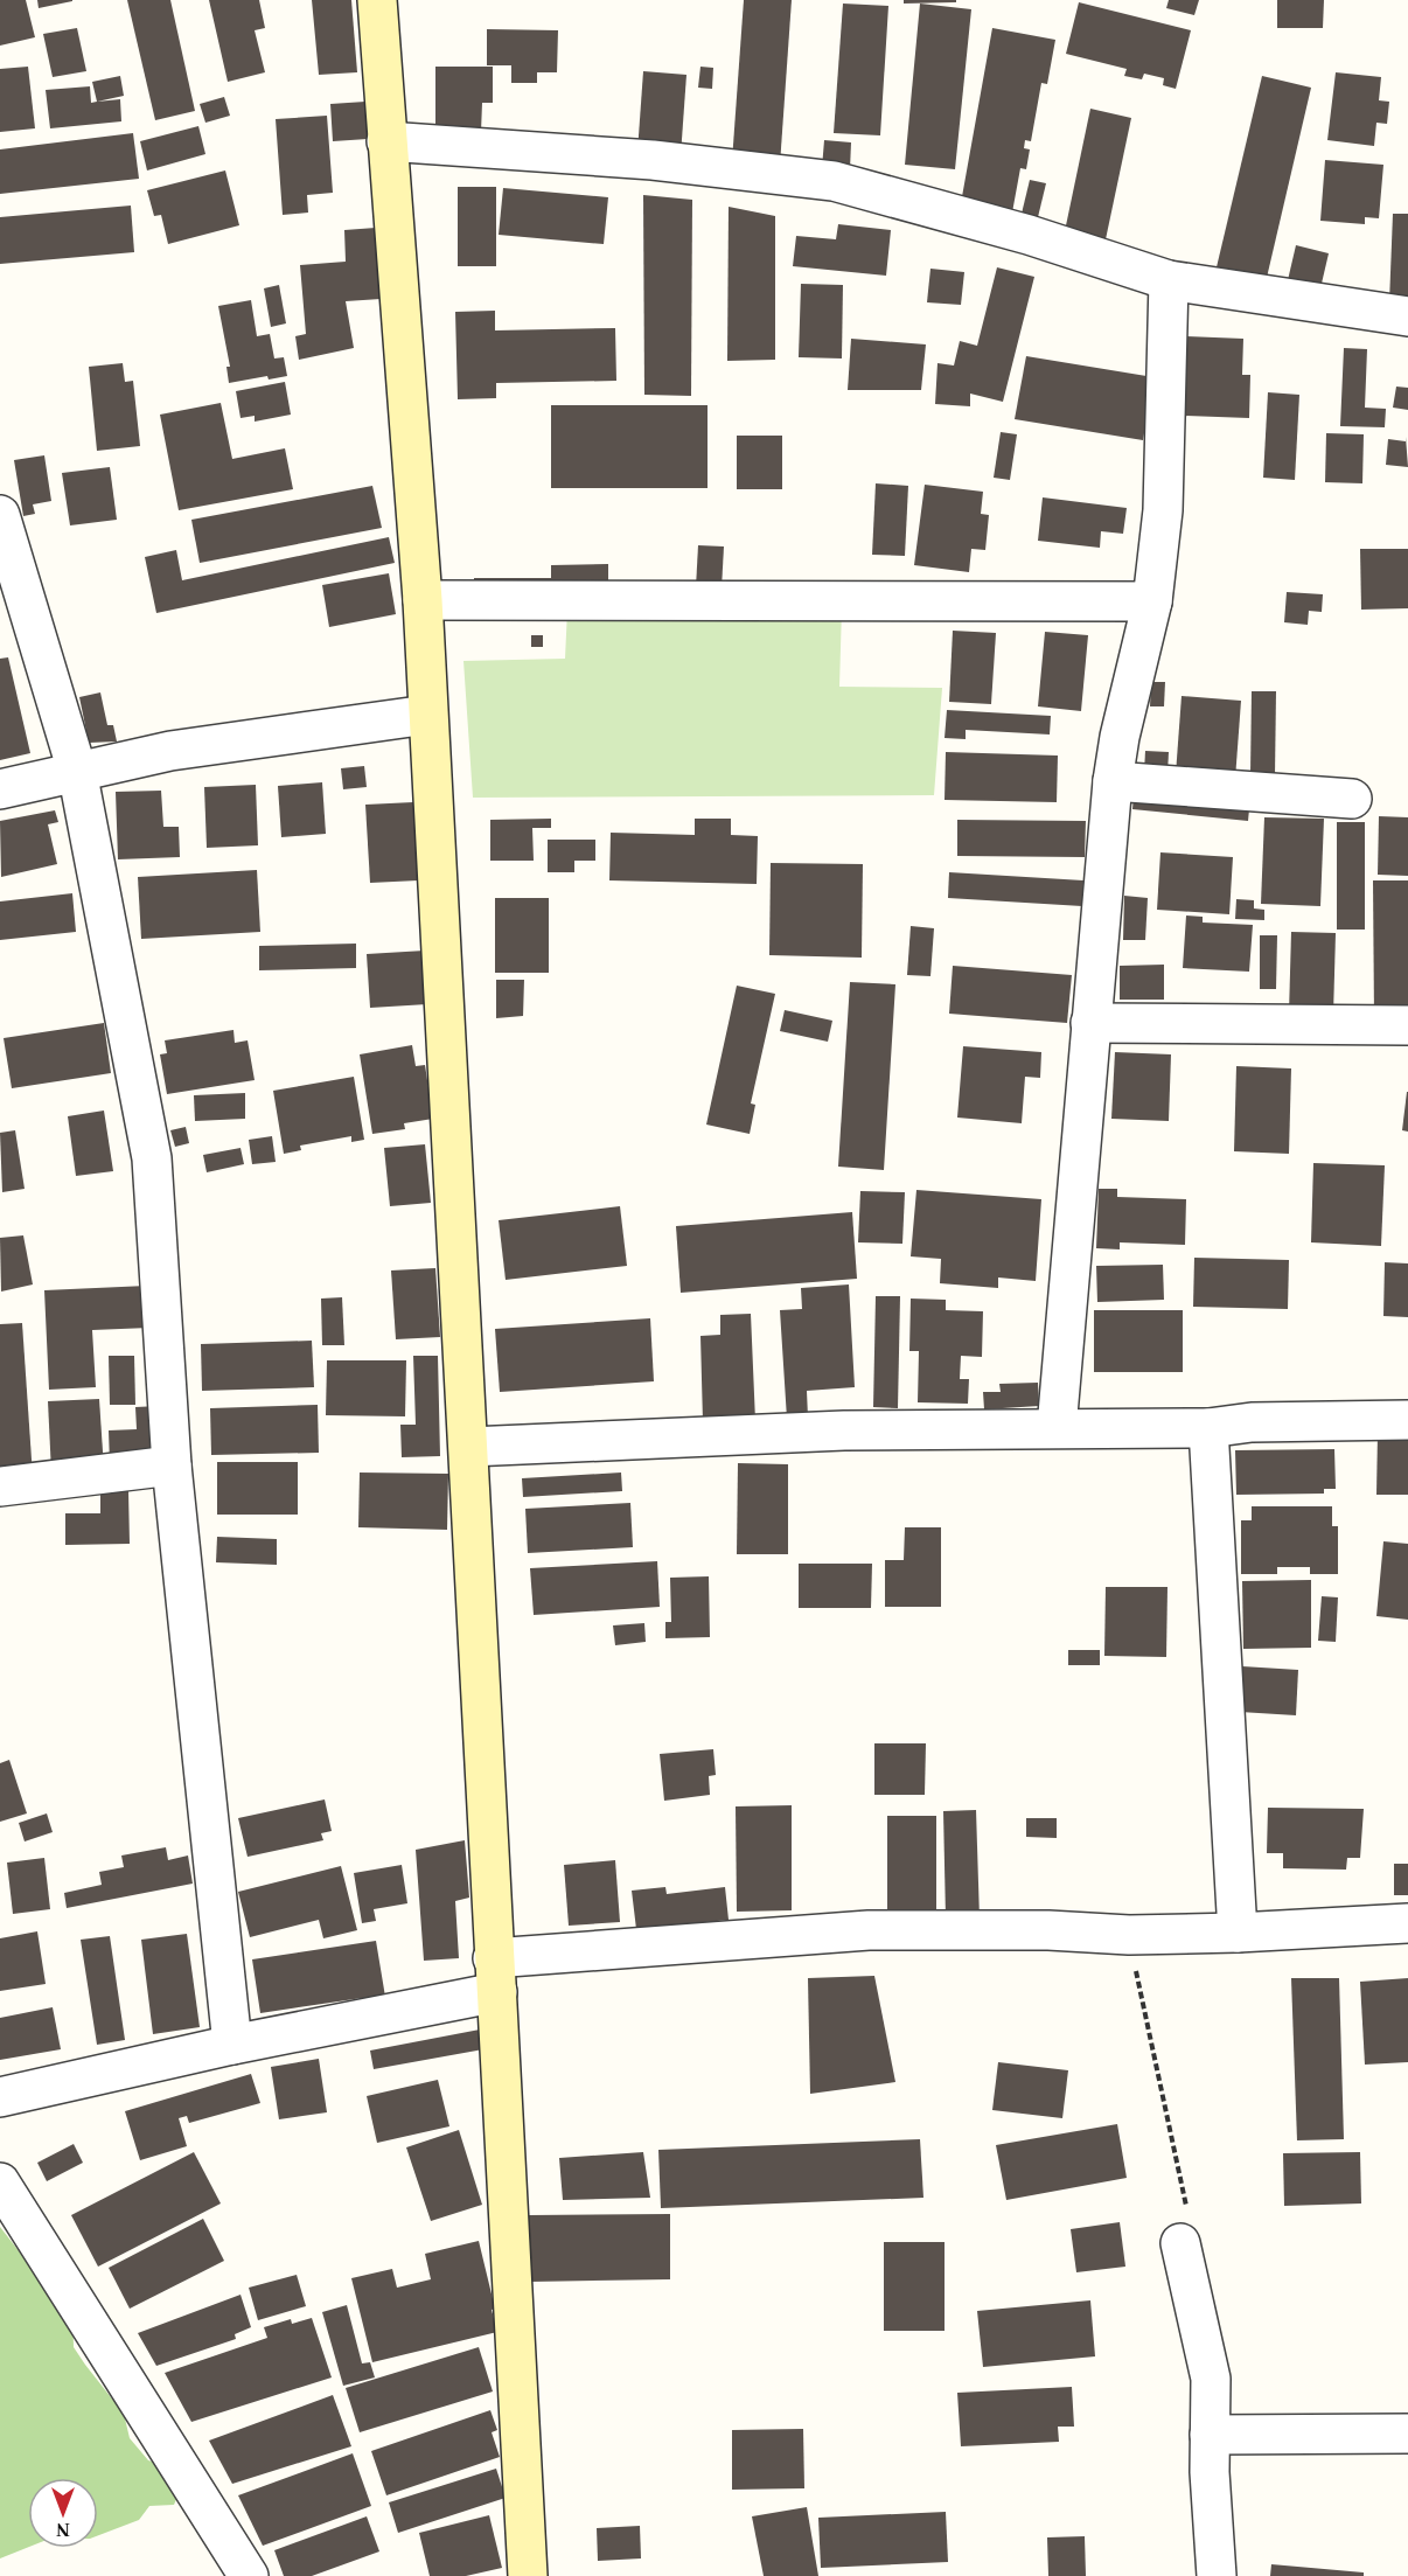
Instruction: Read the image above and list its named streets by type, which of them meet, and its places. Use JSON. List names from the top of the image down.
{
  "north": "bottom"
}
